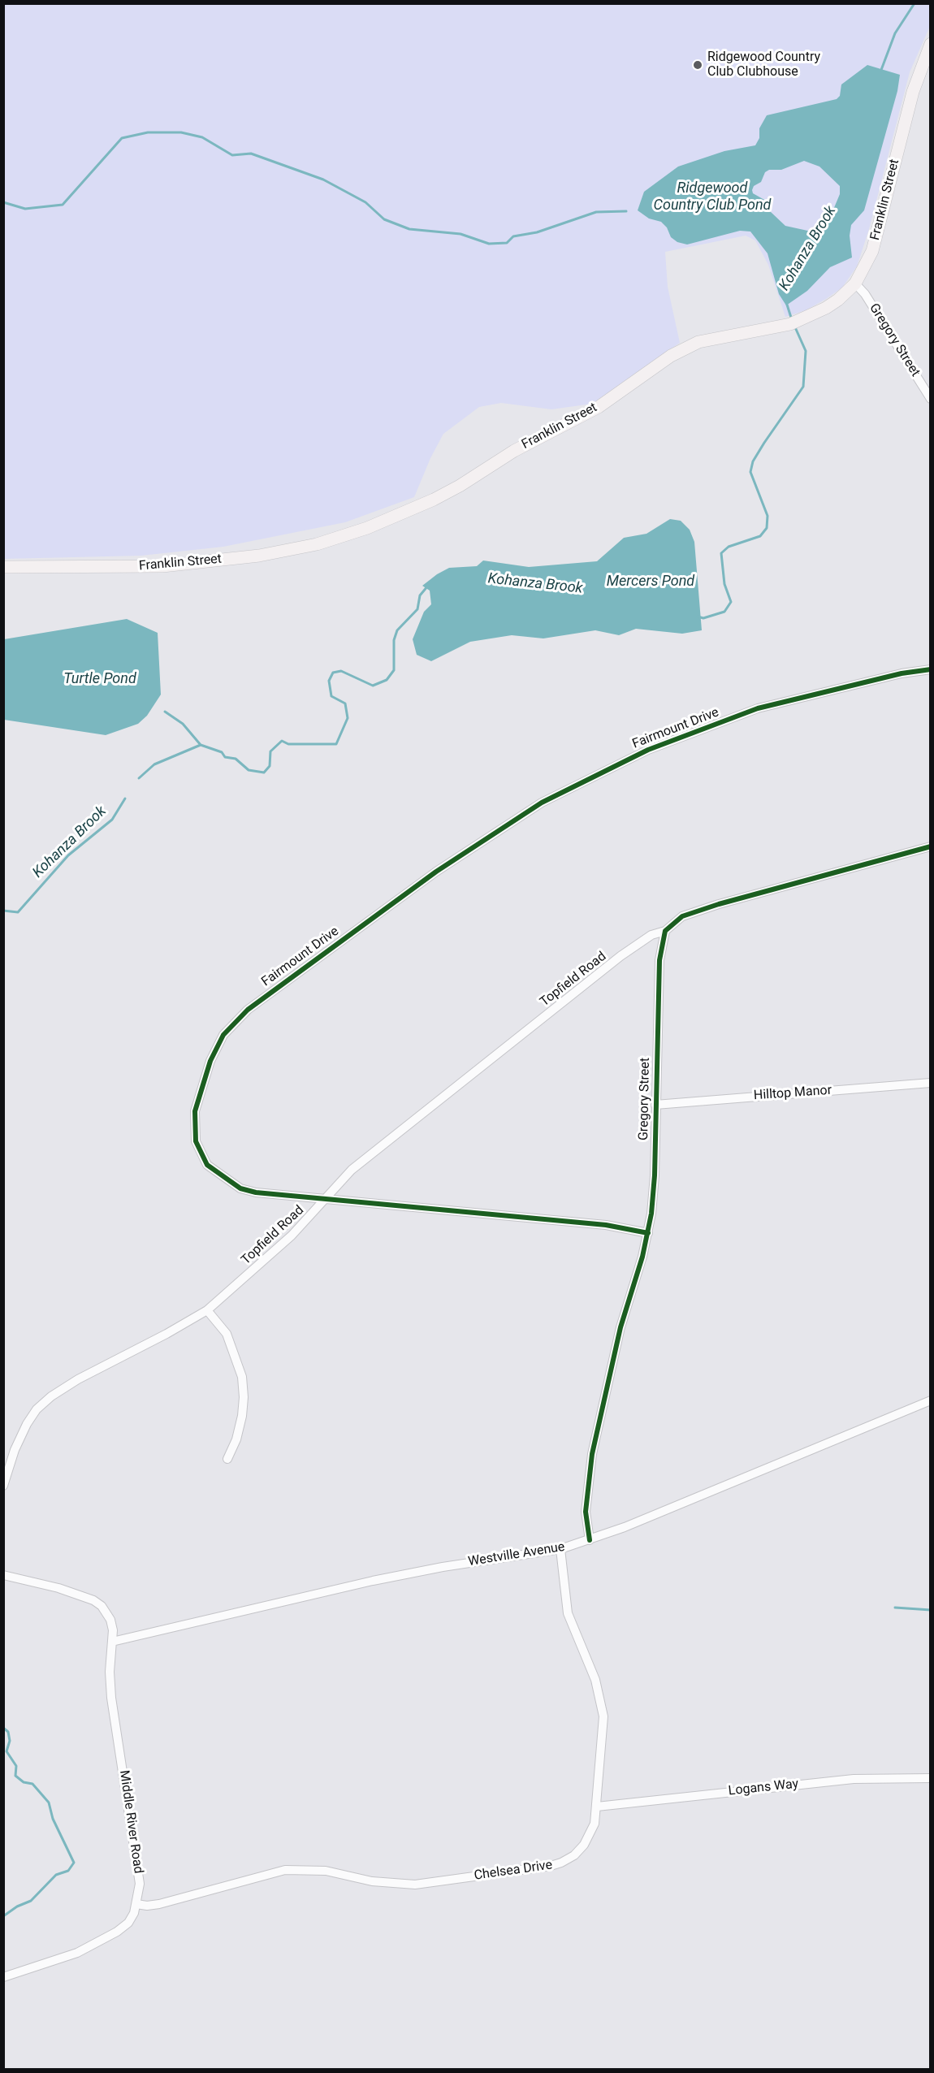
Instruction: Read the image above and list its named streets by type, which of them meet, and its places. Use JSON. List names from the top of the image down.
{
  "streets": {
    "main road": ["Franklin Street"],
    "street": [
      "Gregory Street",
      "Fairmount Drive",
      "Topfield Road",
      "Hilltop Manor",
      "Westville Avenue",
      "Logans Way",
      "Middle River Road",
      "Chelsea Drive"
    ]
  },
  "crossings": [
    ["Franklin Street", "Gregory Street"],
    ["Gregory Street", "Fairmount Drive"],
    ["Gregory Street", "Topfield Road"],
    ["Gregory Street", "Hilltop Manor"],
    ["Gregory Street", "Westville Avenue"],
    ["Fairmount Drive", "Topfield Road"],
    ["Westville Avenue", "Middle River Road"],
    ["Westville Avenue", "Chelsea Drive"],
    ["Logans Way", "Chelsea Drive"],
    ["Middle River Road", "Chelsea Drive"]
  ],
  "water": [
    "Ridgewood Country Club Pond",
    "Kohanza Brook",
    "Mercers Pond",
    "Turtle Pond"
  ],
  "places": ["Ridgewood Country Club Clubhouse"]
}
